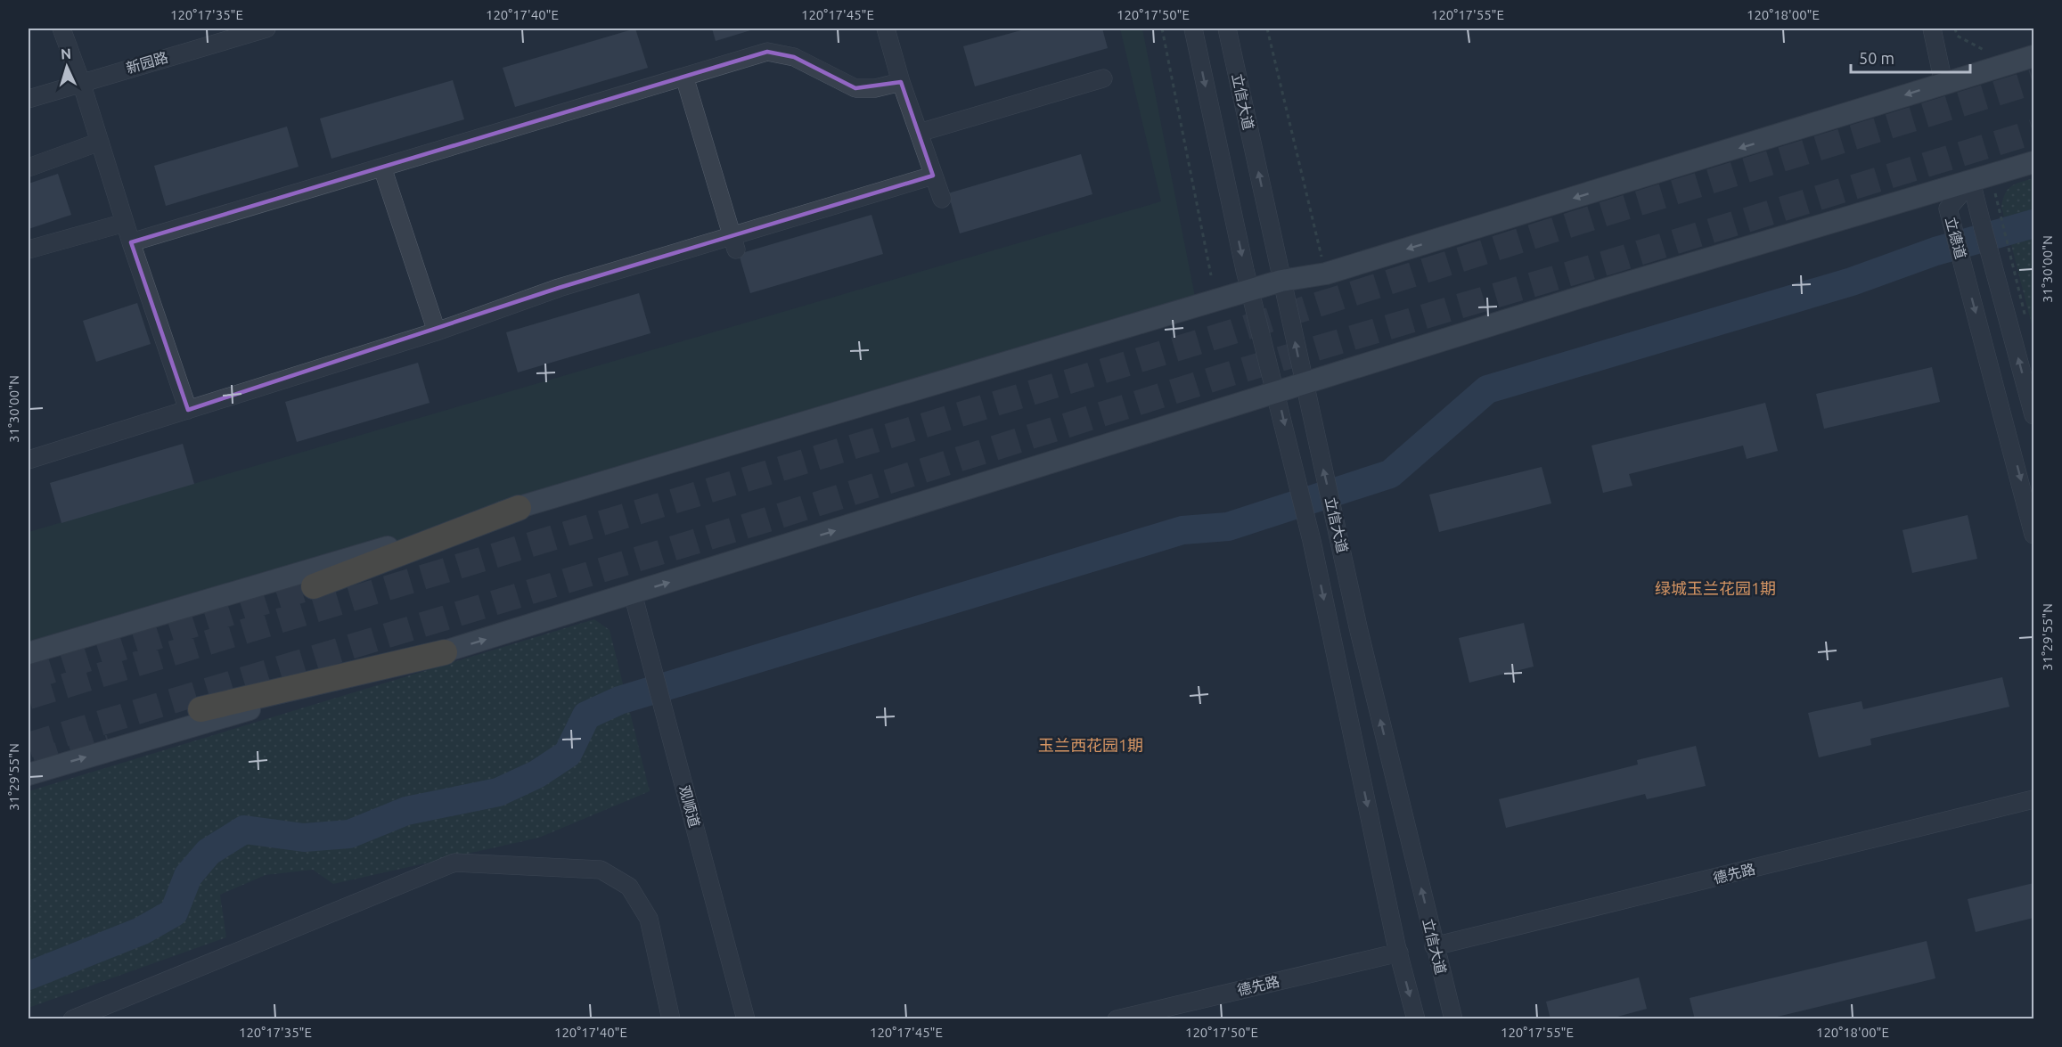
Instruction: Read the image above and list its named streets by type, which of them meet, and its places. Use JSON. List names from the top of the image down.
{
  "streets": {
    "street": [
      "新园路",
      "立信大道",
      "立德道",
      "观顺道",
      "德先路"
    ]
  },
  "crossings": [
    ["立信大道", "德先路"]
  ],
  "districts": ["绿城玉兰花园1期", "玉兰西花园1期"],
  "scale_bar": "50 m",
  "north": "top",
  "coordinates": [
    "120°17'35\"E",
    "120°17'40\"E",
    "120°17'45\"E",
    "120°17'50\"E",
    "120°17'55\"E",
    "120°18'00\"E",
    "31°30'00\"N",
    "31°29'55\"N"
  ]
}
